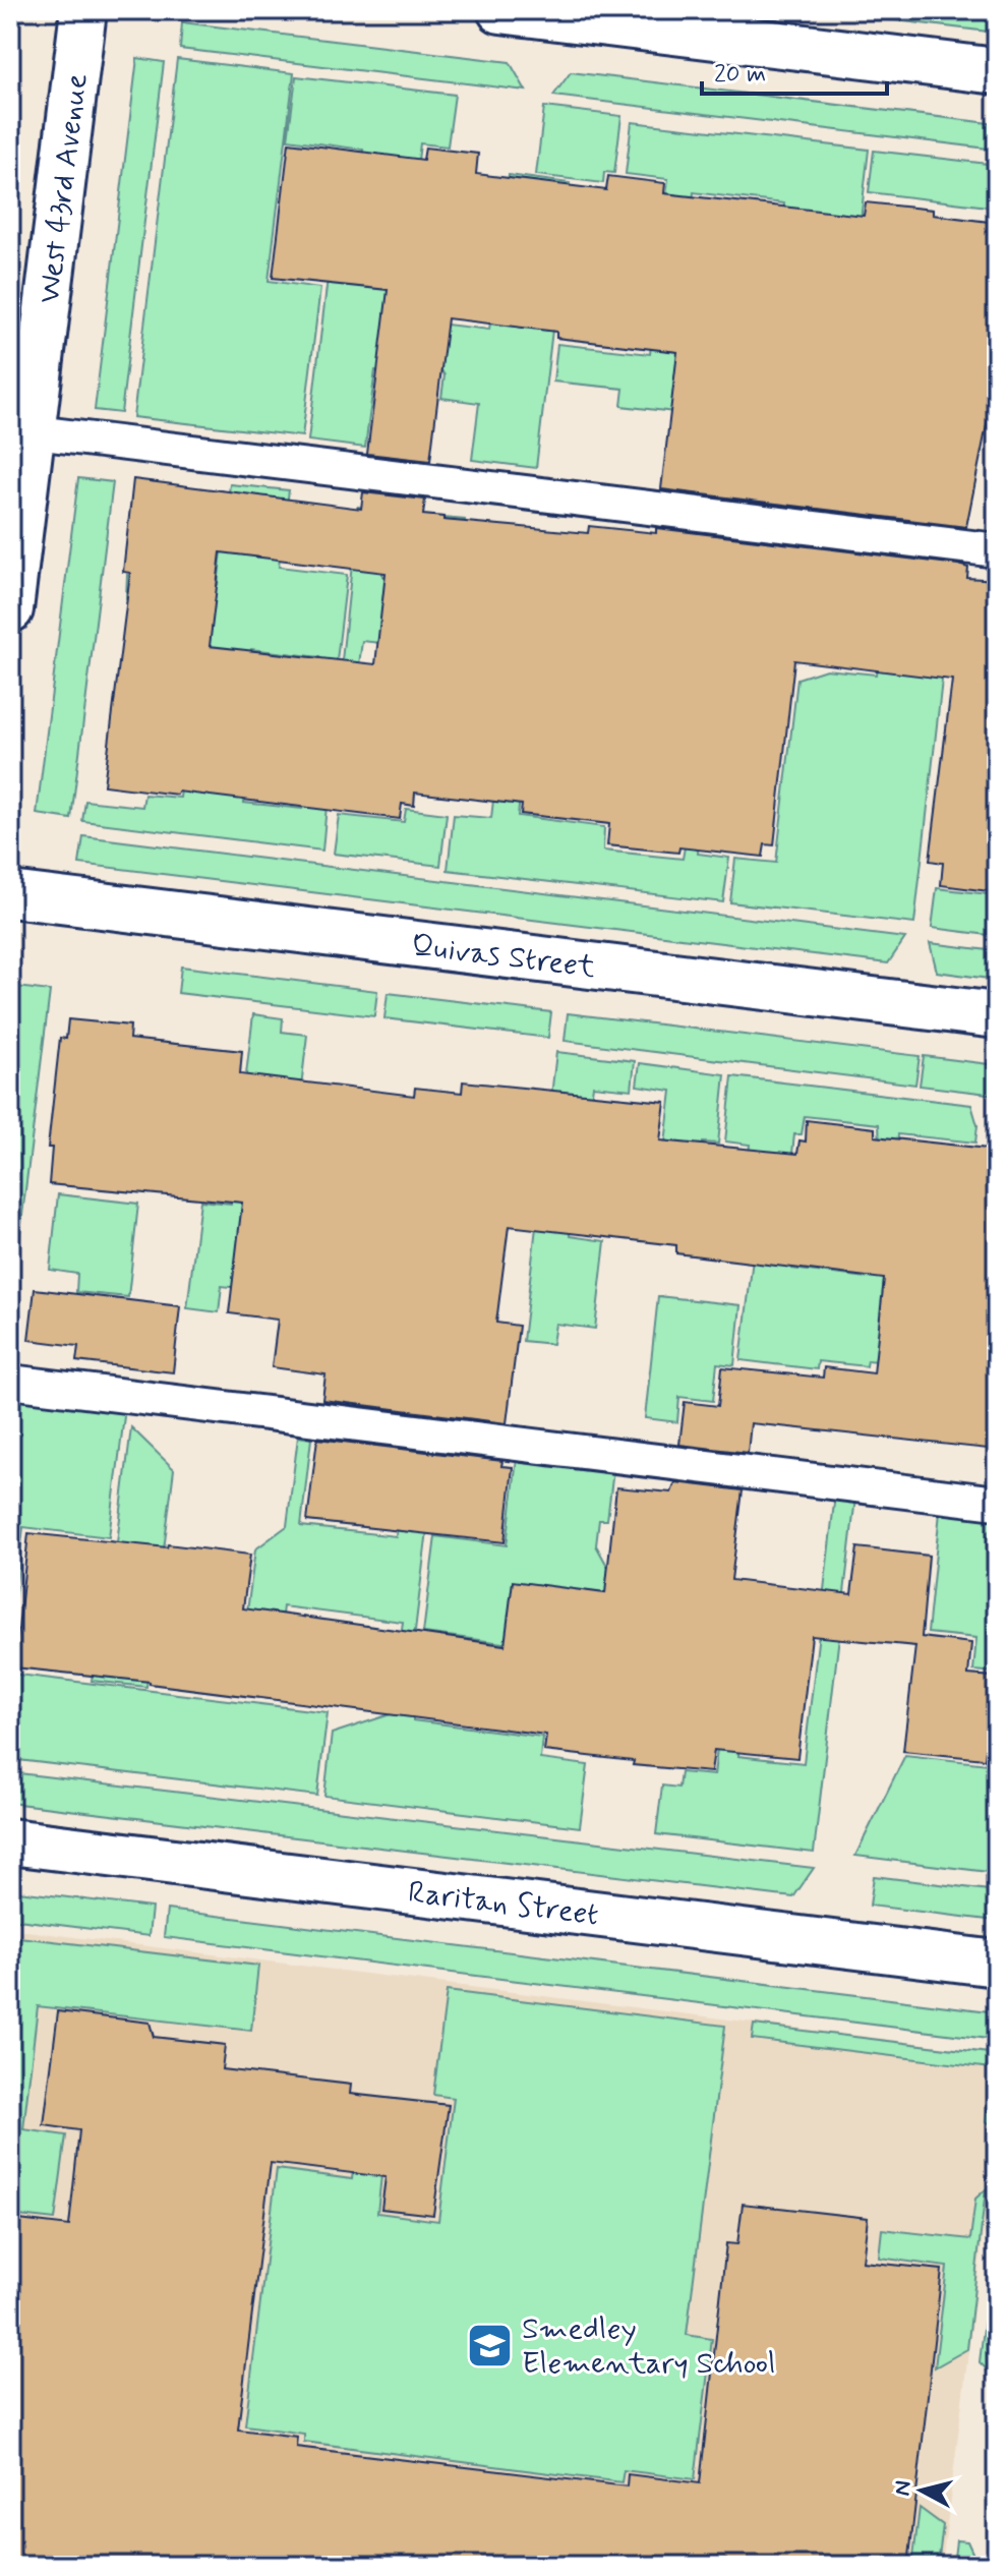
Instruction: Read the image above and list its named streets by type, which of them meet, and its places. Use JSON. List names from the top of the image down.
{
  "streets": {
    "street": ["West 43rd Avenue", "Quivas Street", "Raritan Street"]
  },
  "places": {
    "school or university": ["Smedley Elementary School"]
  },
  "scale_bar": "20 m",
  "north": "left"
}
